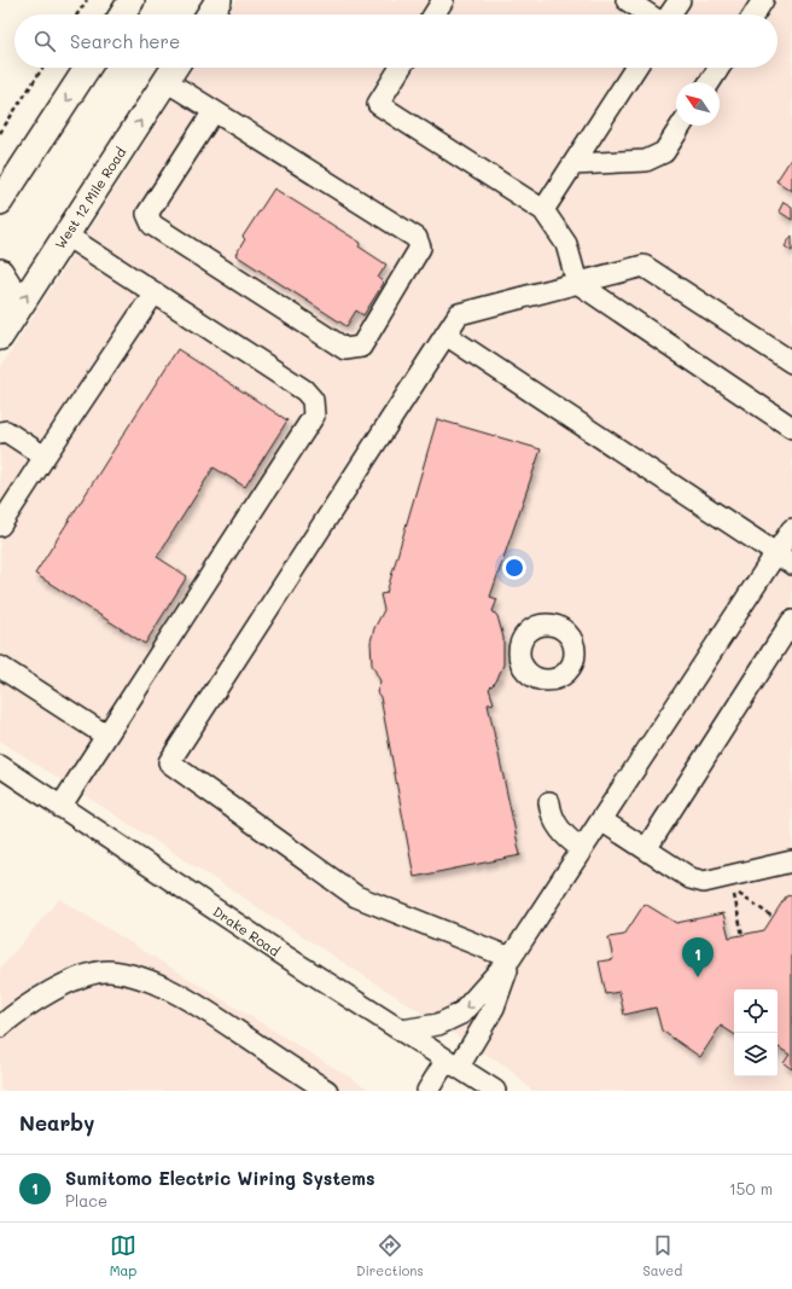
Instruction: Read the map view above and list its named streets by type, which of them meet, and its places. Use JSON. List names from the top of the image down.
{
  "streets": {
    "main road": ["West 12 Mile Road"],
    "street": ["Drake Road"]
  },
  "north": "top left",
  "page": {
    "search": "Search here",
    "pins": "1",
    "heading": "Nearby",
    "list": [
      {
        "mark": "1",
        "name": "Sumitomo Electric Wiring Systems",
        "note": "Place",
        "value": "150 m"
      }
    ],
    "nav": ["Map", "Directions", "Saved"]
  }
}
